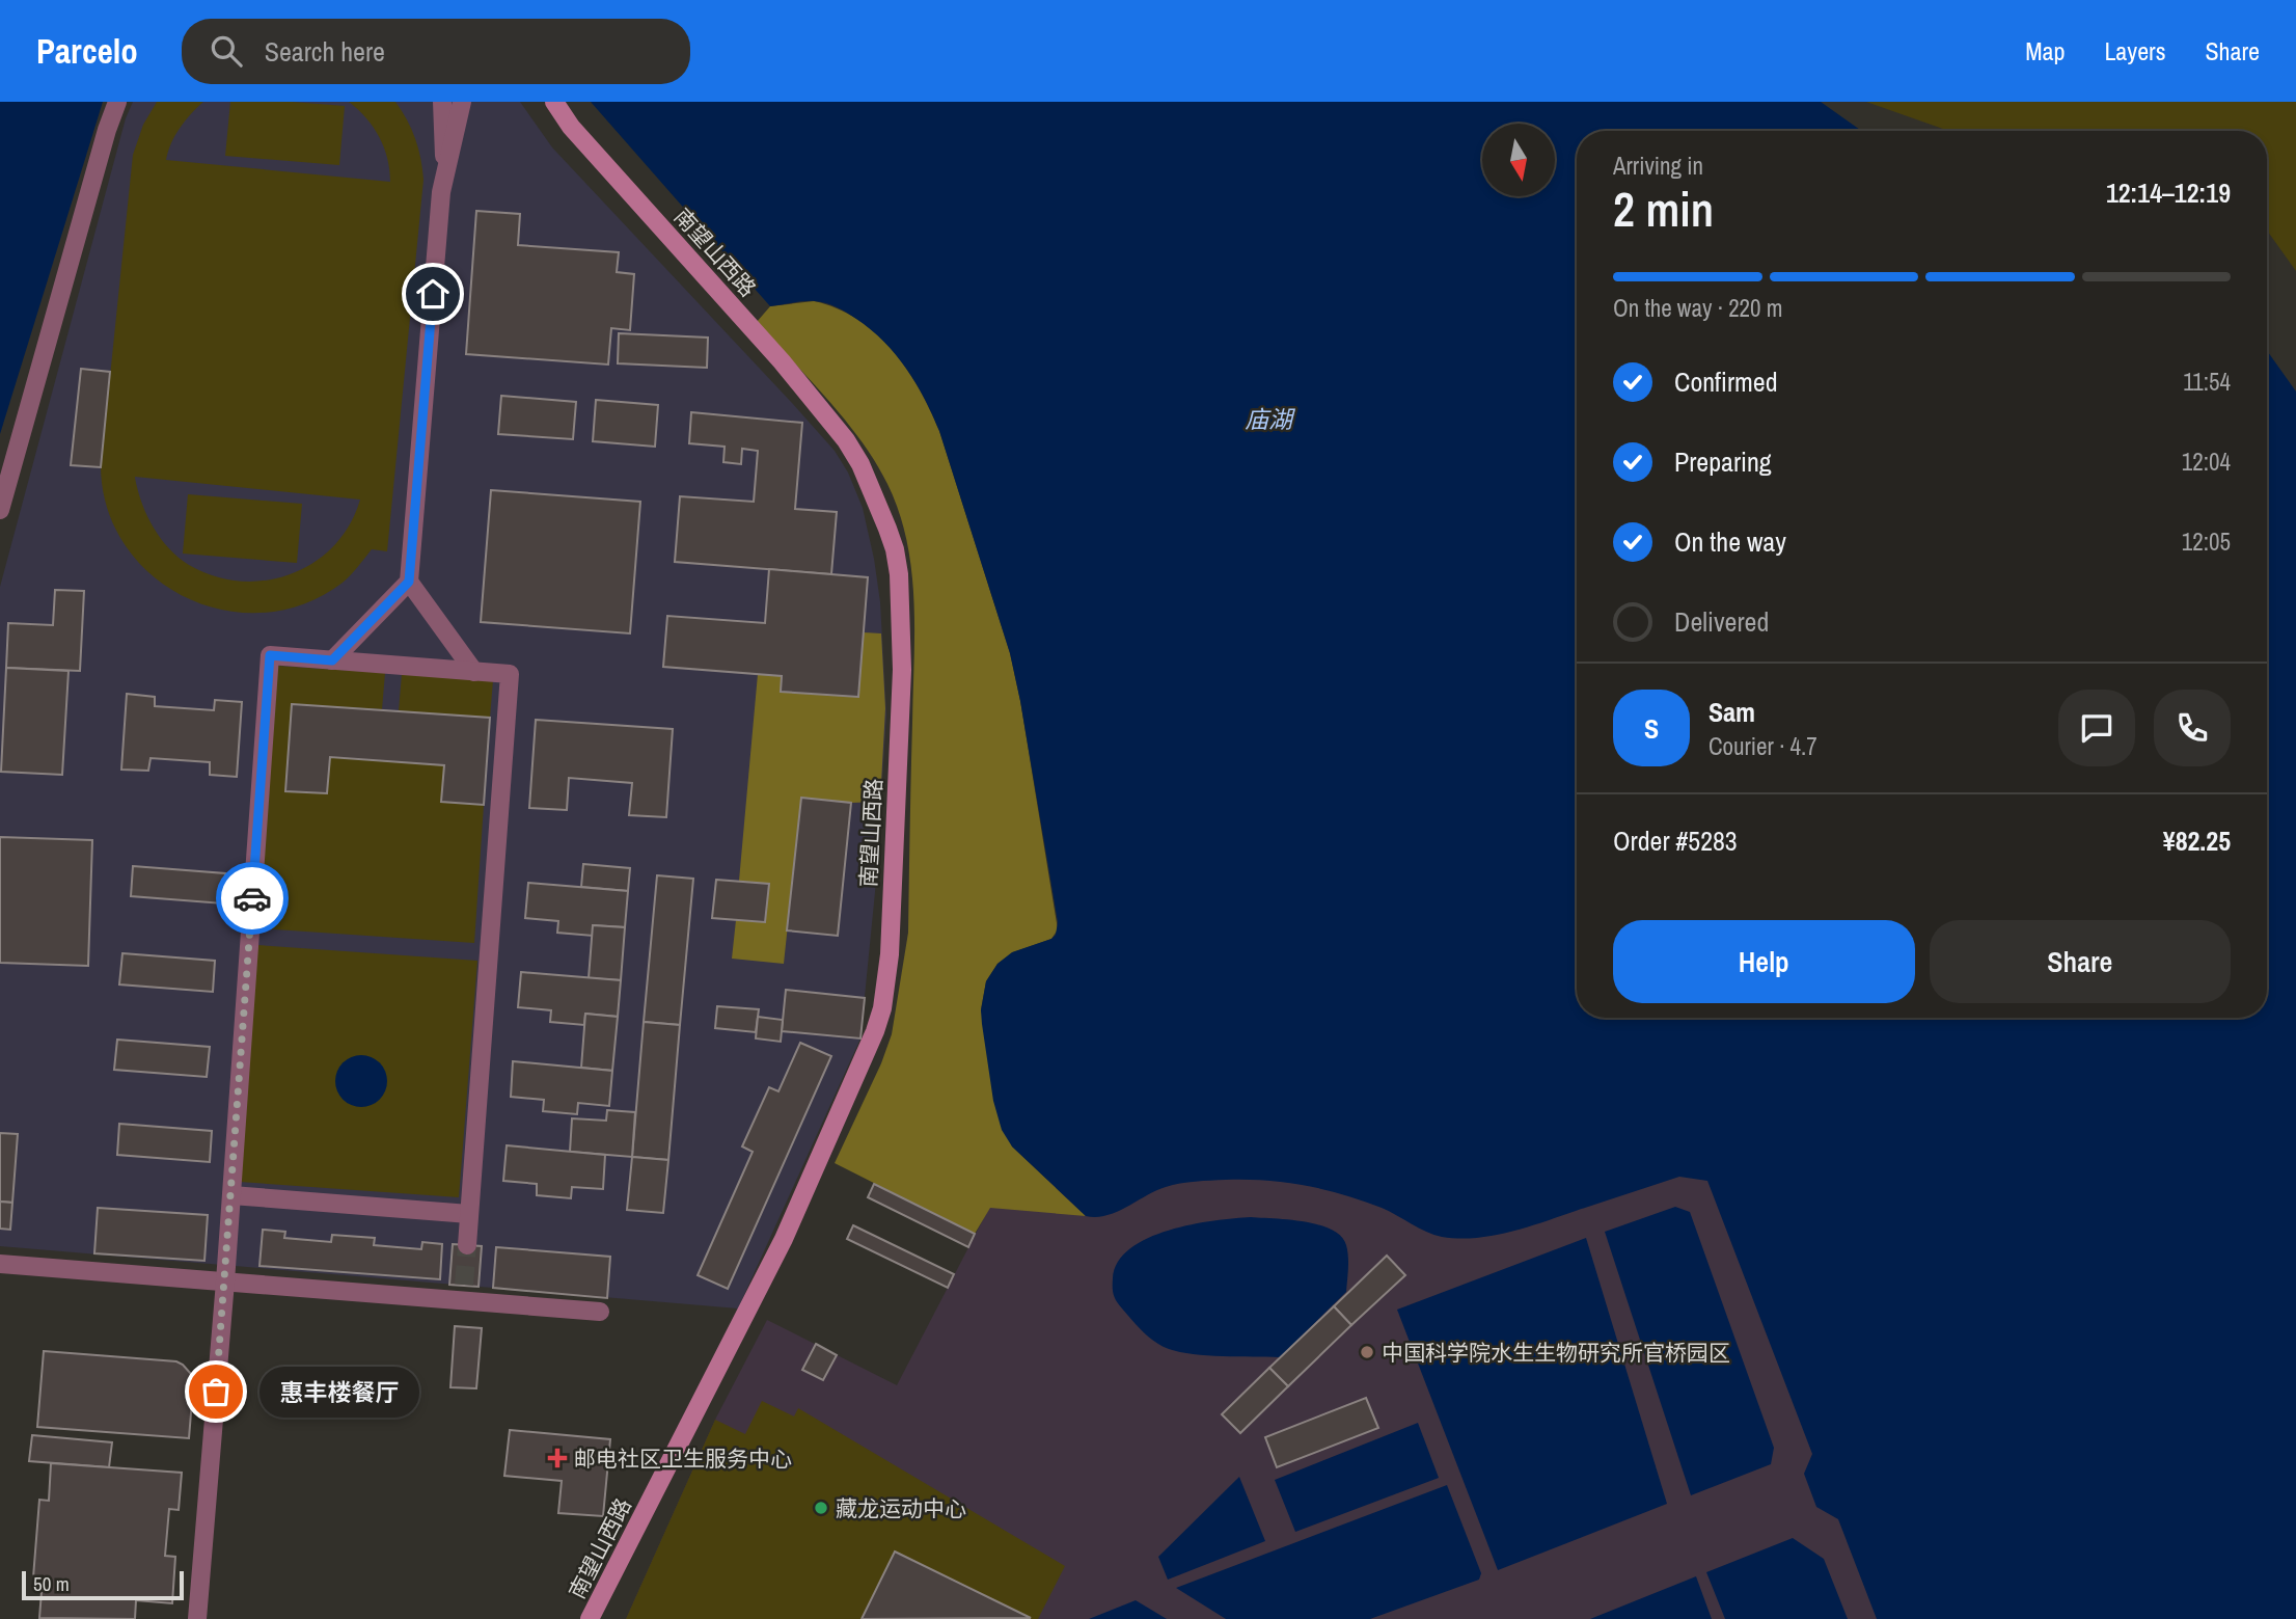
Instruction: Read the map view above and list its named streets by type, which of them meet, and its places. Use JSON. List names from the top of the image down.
{
  "streets": {
    "street": ["南望山西路"]
  },
  "water": ["庙湖"],
  "places": {
    "other": ["中国科学院水生生物研究所官桥园区", "惠丰楼餐厅", "藏龙运动中心"],
    "health": ["邮电社区卫生服务中心"]
  },
  "scale_bar": "50 m",
  "north": "bottom",
  "page": {
    "header": "Parcelo",
    "search": "Search here",
    "nav": ["Map", "Layers", "Share"],
    "heading": ["2 min", "Arriving in", "12:14–12:19"],
    "panel": [
      "Sam",
      "Courier · 4.7",
      "Order #5283",
      "¥82.25"
    ],
    "bar": "On the way · 220 m",
    "list": [
      ["Confirmed", "11:54"],
      ["Preparing", "12:04"],
      ["On the way", "12:05"],
      "Delivered"
    ],
    "round": "S",
    "buttons": ["Help", "Share"],
    "bubble": "惠丰楼餐厅",
    "scale": "50 m"
  }
}
